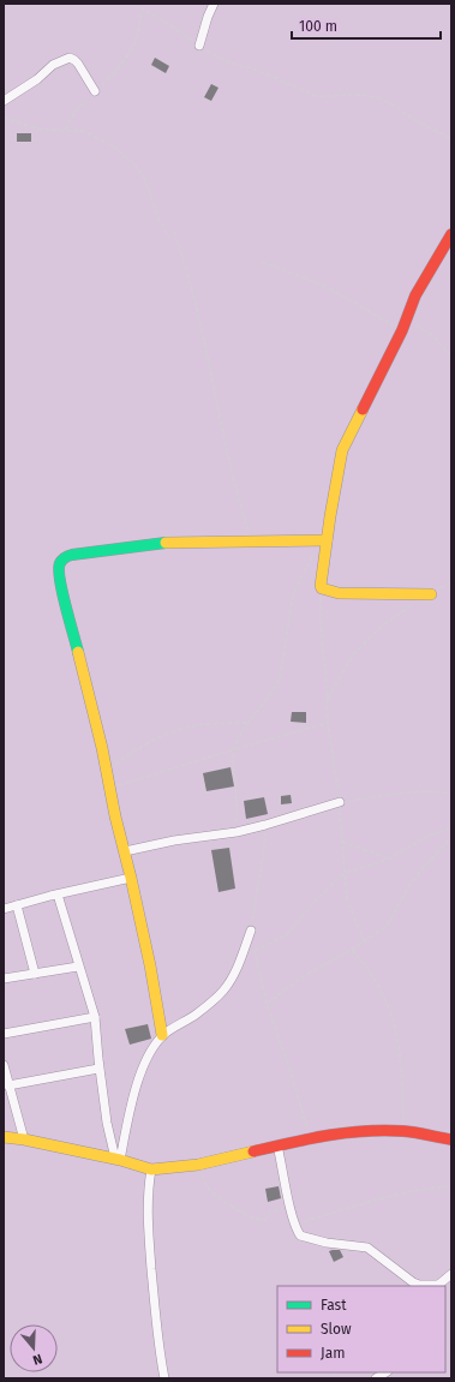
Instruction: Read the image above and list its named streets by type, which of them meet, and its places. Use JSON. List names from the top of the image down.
{
  "legend": ["Fast", "Slow", "Jam"],
  "scale_bar": "100 m",
  "north": "bottom"
}
